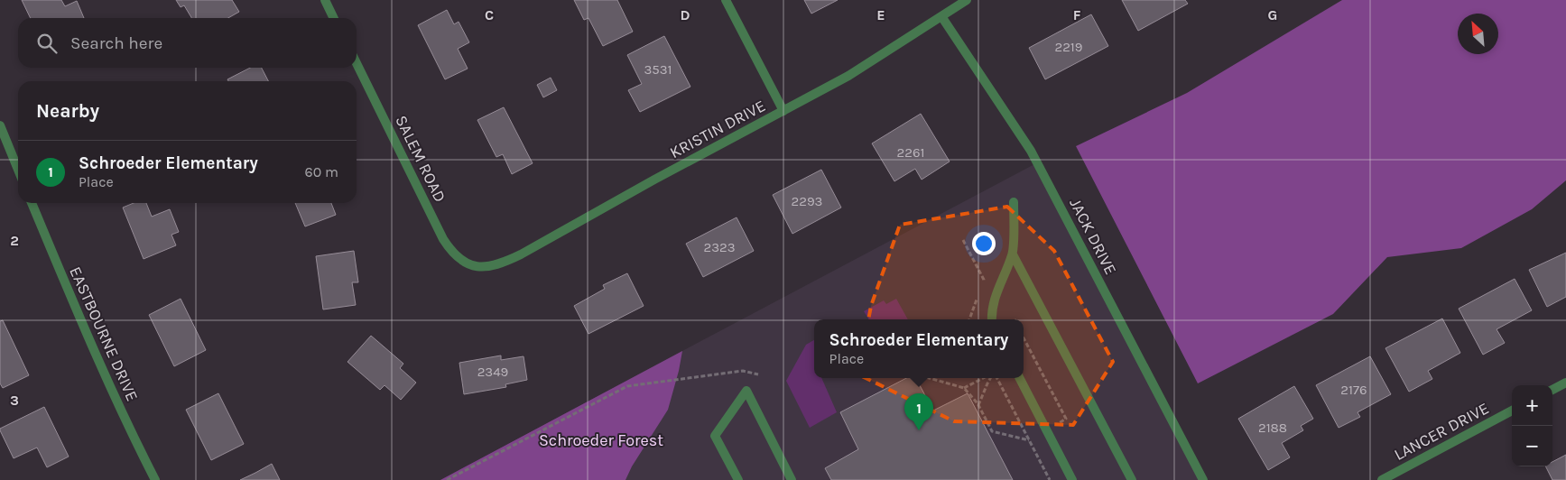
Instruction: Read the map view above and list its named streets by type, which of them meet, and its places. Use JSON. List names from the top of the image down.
{
  "streets": {
    "street": [
      "KRISTIN DRIVE",
      "SALEM ROAD",
      "JACK DRIVE",
      "EASTBOURNE DRIVE",
      "LANCER DRIVE"
    ]
  },
  "crossings": [
    ["KRISTIN DRIVE", "SALEM ROAD"],
    ["KRISTIN DRIVE", "JACK DRIVE"]
  ],
  "parks": ["Schroeder Forest"],
  "house_numbers": [
    "2219",
    "3531",
    "2261",
    "2293",
    "2323",
    "2349",
    "2176",
    "2188"
  ],
  "north": "top left",
  "page": {
    "search": "Search here",
    "heading": "Nearby",
    "list": [
      {
        "mark": "1",
        "name": "Schroeder Elementary",
        "note": "Place",
        "value": "60 m"
      }
    ],
    "popup": ["Schroeder Elementary", "Place"],
    "map_buttons": ["+", "−"],
    "pins": "1"
  },
  "grid": {
    "columns": [
      "C",
      "D",
      "E",
      "F",
      "G"
    ],
    "rows": ["2", "3"]
  }
}
